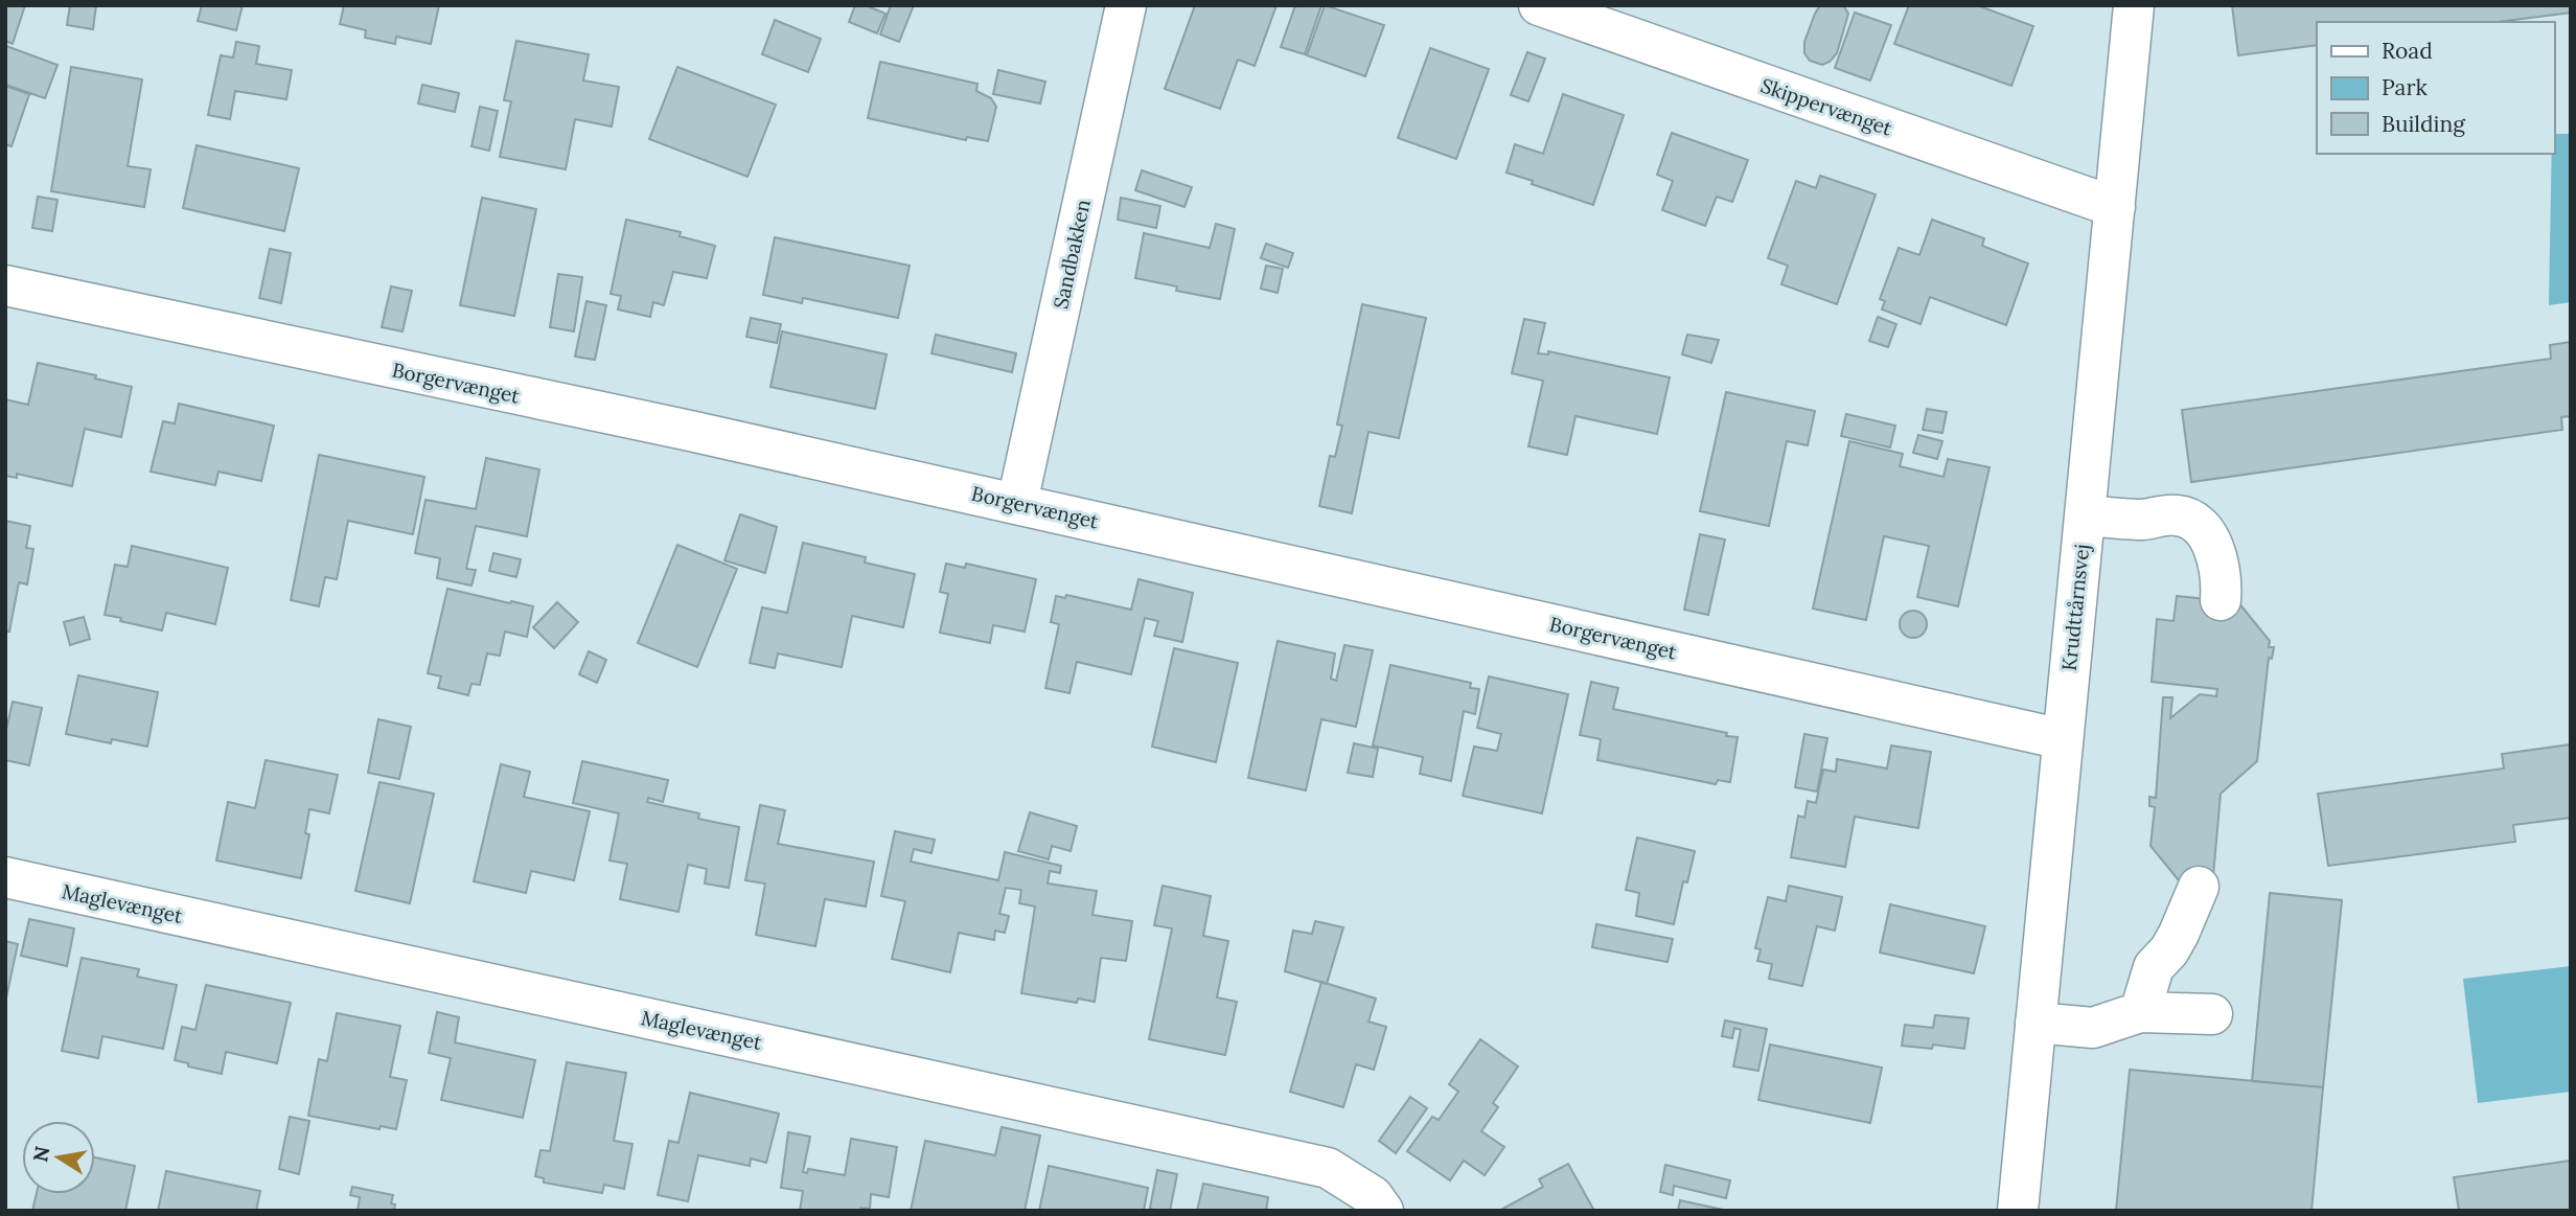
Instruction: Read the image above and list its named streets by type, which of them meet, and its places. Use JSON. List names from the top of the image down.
{
  "streets": {
    "street": [
      "Skippervænget",
      "Sandbakken",
      "Borgervænget",
      "Krudttårnsvej",
      "Maglevænget"
    ]
  },
  "crossings": [
    ["Skippervænget", "Krudttårnsvej"],
    ["Sandbakken", "Borgervænget"],
    ["Borgervænget", "Krudttårnsvej"]
  ],
  "legend": ["Road", "Park", "Building"],
  "north": "left"
}
